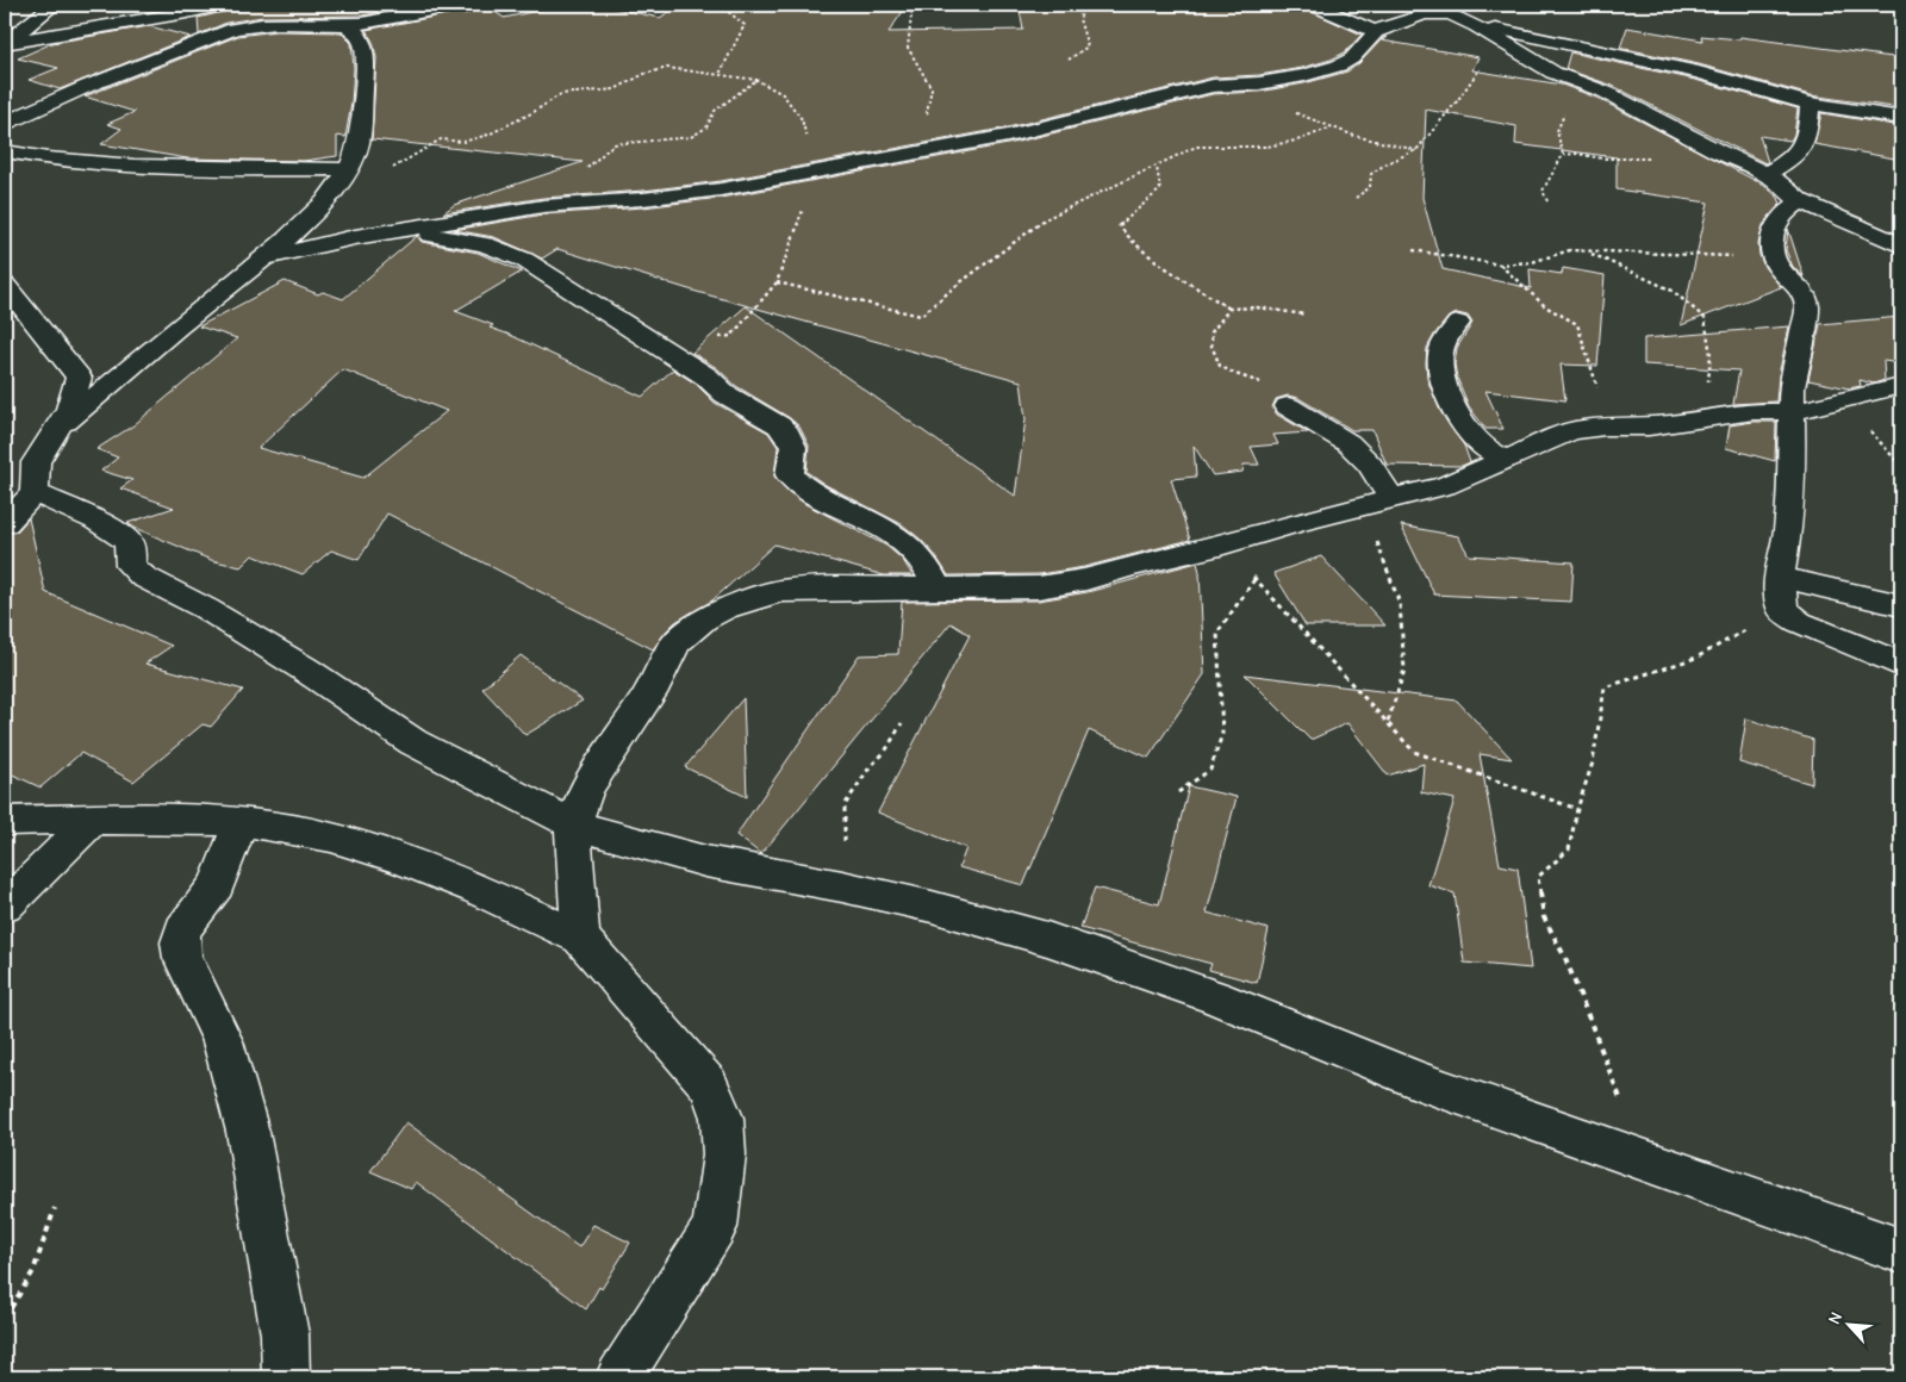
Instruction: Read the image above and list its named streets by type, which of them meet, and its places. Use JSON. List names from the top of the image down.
{
  "north": "top left"
}
